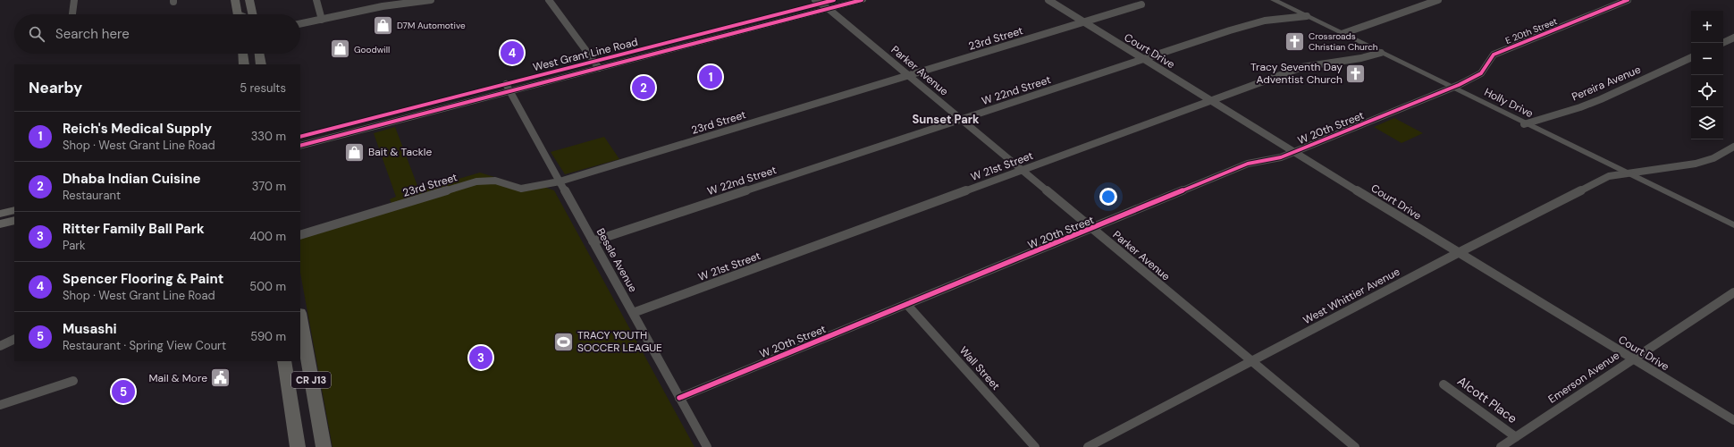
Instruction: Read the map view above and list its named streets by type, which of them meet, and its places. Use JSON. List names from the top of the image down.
{
  "streets": {
    "main road": ["West Grant Line Road", "CR J13"],
    "street": [
      "E 20th Street",
      "23rd Street",
      "Court Drive",
      "Parker Avenue",
      "Pereira Avenue",
      "W 22nd Street",
      "Holly Drive",
      "W 20th Street",
      "W 21st Street",
      "Bessle Avenue",
      "West Whittier Avenue",
      "Wall Street",
      "Emerson Avenue",
      "Alcott Place"
    ]
  },
  "crossings": [
    ["E 20th Street", "Holly Drive"],
    ["E 20th Street", "W 20th Street"],
    ["23rd Street", "Court Drive"],
    ["23rd Street", "Parker Avenue"],
    ["23rd Street", "Bessle Avenue"],
    ["Court Drive", "W 22nd Street"],
    ["Court Drive", "W 20th Street"],
    ["Court Drive", "W 21st Street"],
    ["Court Drive", "West Whittier Avenue"],
    ["Court Drive", "Emerson Avenue"],
    ["West Grant Line Road", "Parker Avenue"],
    ["West Grant Line Road", "Bessle Avenue"],
    ["Parker Avenue", "W 22nd Street"],
    ["Parker Avenue", "W 20th Street"],
    ["Parker Avenue", "W 21st Street"],
    ["Parker Avenue", "West Whittier Avenue"],
    ["Pereira Avenue", "Holly Drive"],
    ["W 22nd Street", "Holly Drive"],
    ["W 22nd Street", "Bessle Avenue"],
    ["Holly Drive", "W 20th Street"],
    ["Holly Drive", "W 21st Street"],
    ["Holly Drive", "West Whittier Avenue"],
    ["W 20th Street", "Bessle Avenue"],
    ["W 20th Street", "Wall Street"],
    ["W 21st Street", "Bessle Avenue"],
    ["Emerson Avenue", "Alcott Place"]
  ],
  "districts": ["Sunset Park"],
  "places": {
    "shop": ["D7M Automotive", "Goodwill", "Bait & Tackle"],
    "church": ["Crossroads Christian Church", "Tracy Seventh Day Adventist Church"],
    "sports": ["TRACY YOUTH SOCCER LEAGUE"],
    "public building": ["Mail & More"]
  },
  "page": {
    "map_buttons": ["+", "−"],
    "search": "Search here",
    "pins": [
      "4",
      "1",
      "2",
      "3",
      "5"
    ],
    "heading": ["Nearby", "5 results"],
    "list": [
      {
        "mark": "1",
        "name": "Reich's Medical Supply",
        "note": "Shop · West Grant Line Road",
        "value": "330 m"
      },
      {
        "mark": "2",
        "name": "Dhaba Indian Cuisine",
        "note": "Restaurant",
        "value": "370 m"
      },
      {
        "mark": "3",
        "name": "Ritter Family Ball Park",
        "note": "Park",
        "value": "400 m"
      },
      {
        "mark": "4",
        "name": "Spencer Flooring & Paint",
        "note": "Shop · West Grant Line Road",
        "value": "500 m"
      },
      {
        "mark": "5",
        "name": "Musashi",
        "note": "Restaurant · Spring View Court",
        "value": "590 m"
      }
    ]
  }
}
